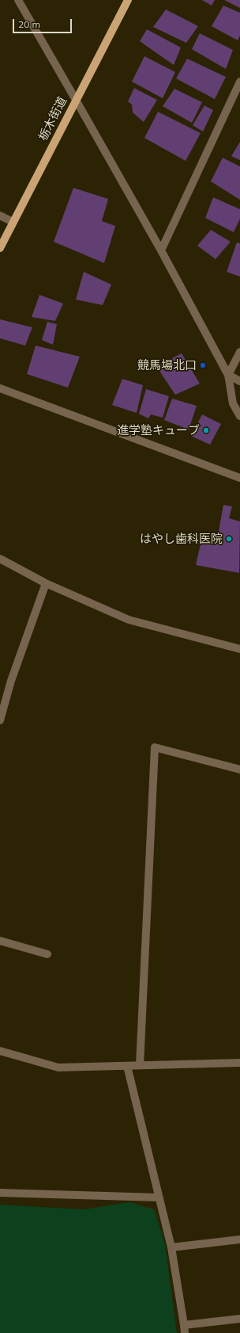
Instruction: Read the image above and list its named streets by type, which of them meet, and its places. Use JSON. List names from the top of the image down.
{
  "streets": {
    "main road": ["栃木街道"]
  },
  "places": ["競馬場北口", "進学塾キューブ", "はやし歯科医院"],
  "scale_bar": "20 m"
}
